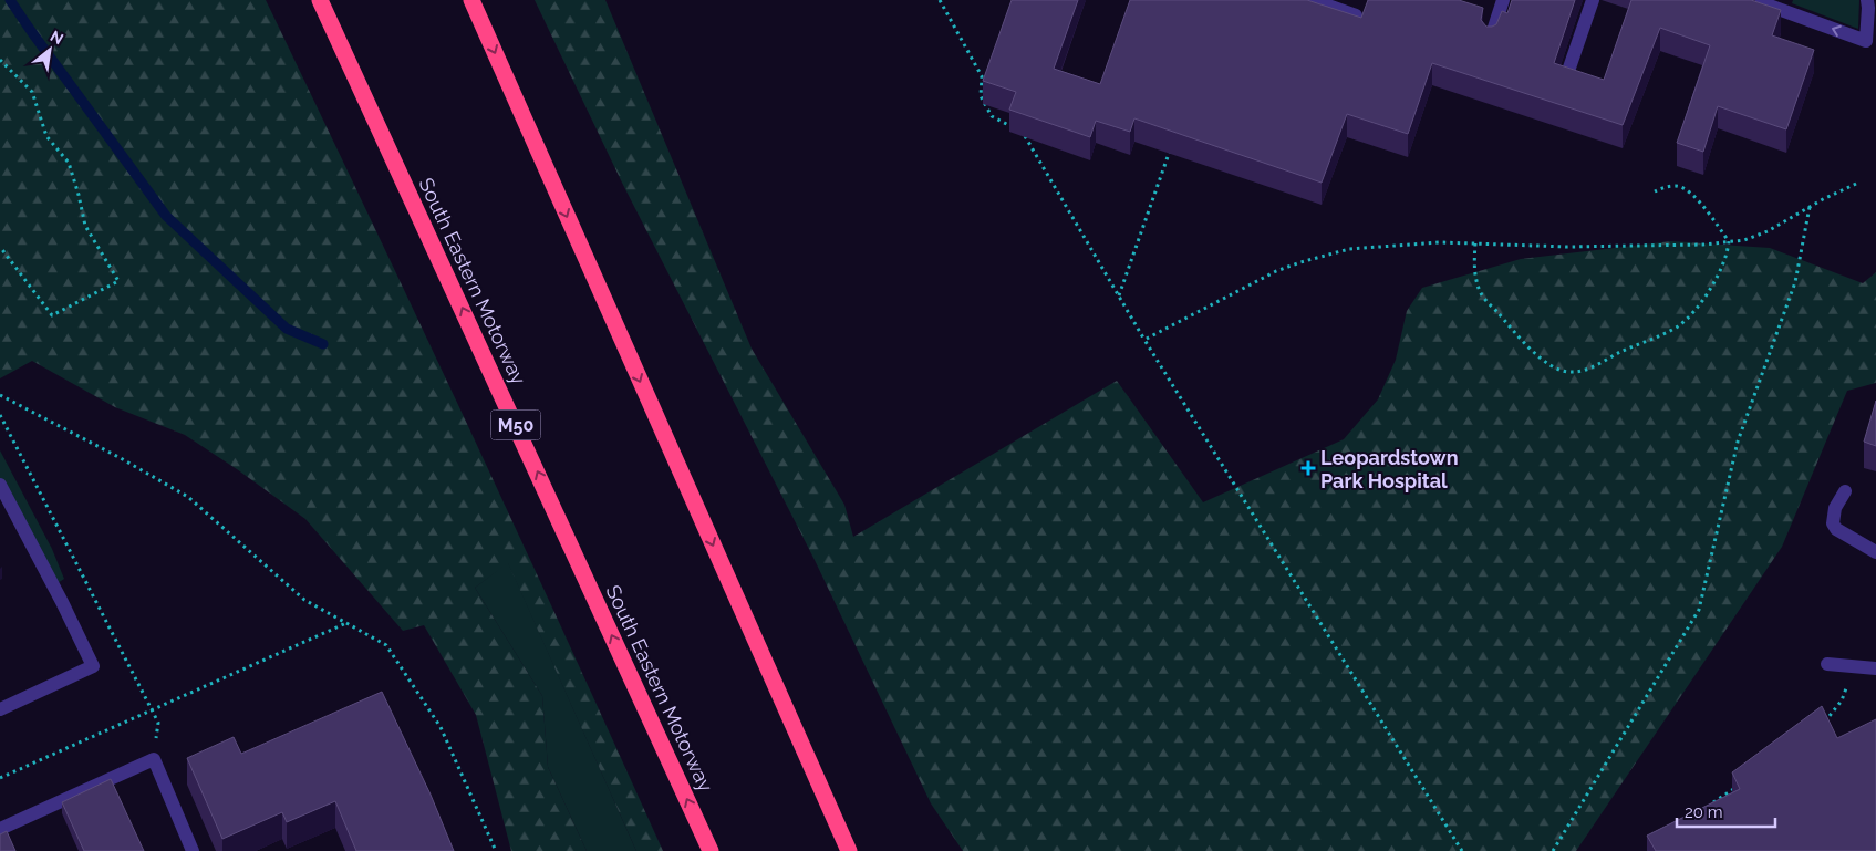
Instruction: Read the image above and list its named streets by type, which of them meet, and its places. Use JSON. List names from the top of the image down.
{
  "streets": {
    "highway": ["South Eastern Motorway", "M50"]
  },
  "places": {
    "health": ["Leopardstown Park Hospital"]
  },
  "scale_bar": "20 m",
  "north": "top right"
}
